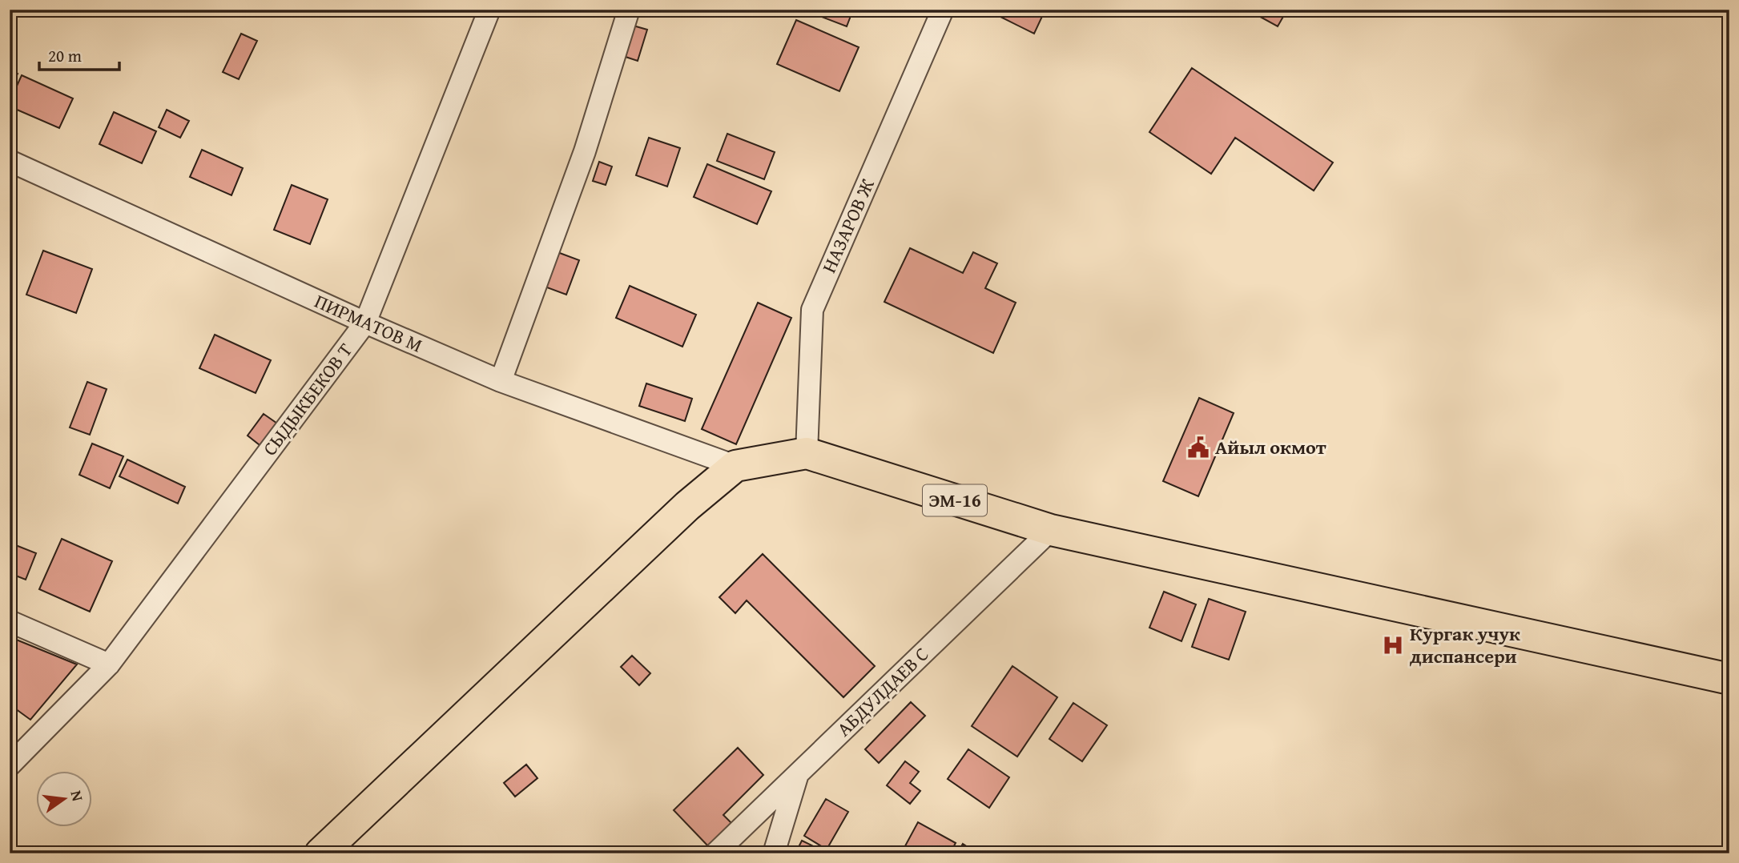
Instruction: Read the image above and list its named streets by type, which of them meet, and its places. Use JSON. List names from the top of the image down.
{
  "streets": {
    "highway": ["ЭМ-16"],
    "street": [
      "НАЗАРОВ Ж",
      "ПИРМАТОВ М",
      "СЫДЫКБЕКОВ Т",
      "АБДУЛДАЕВ С"
    ]
  },
  "crossings": [
    ["НАЗАРОВ Ж", "ЭМ-16"],
    ["ПИРМАТОВ М", "СЫДЫКБЕКОВ Т"],
    ["ПИРМАТОВ М", "ЭМ-16"],
    ["ЭМ-16", "АБДУЛДАЕВ С"]
  ],
  "places": {
    "public building": ["Айыл окмот"],
    "hospital": ["Кургак учук диспансери"]
  },
  "scale_bar": "20 m",
  "north": "right"
}
